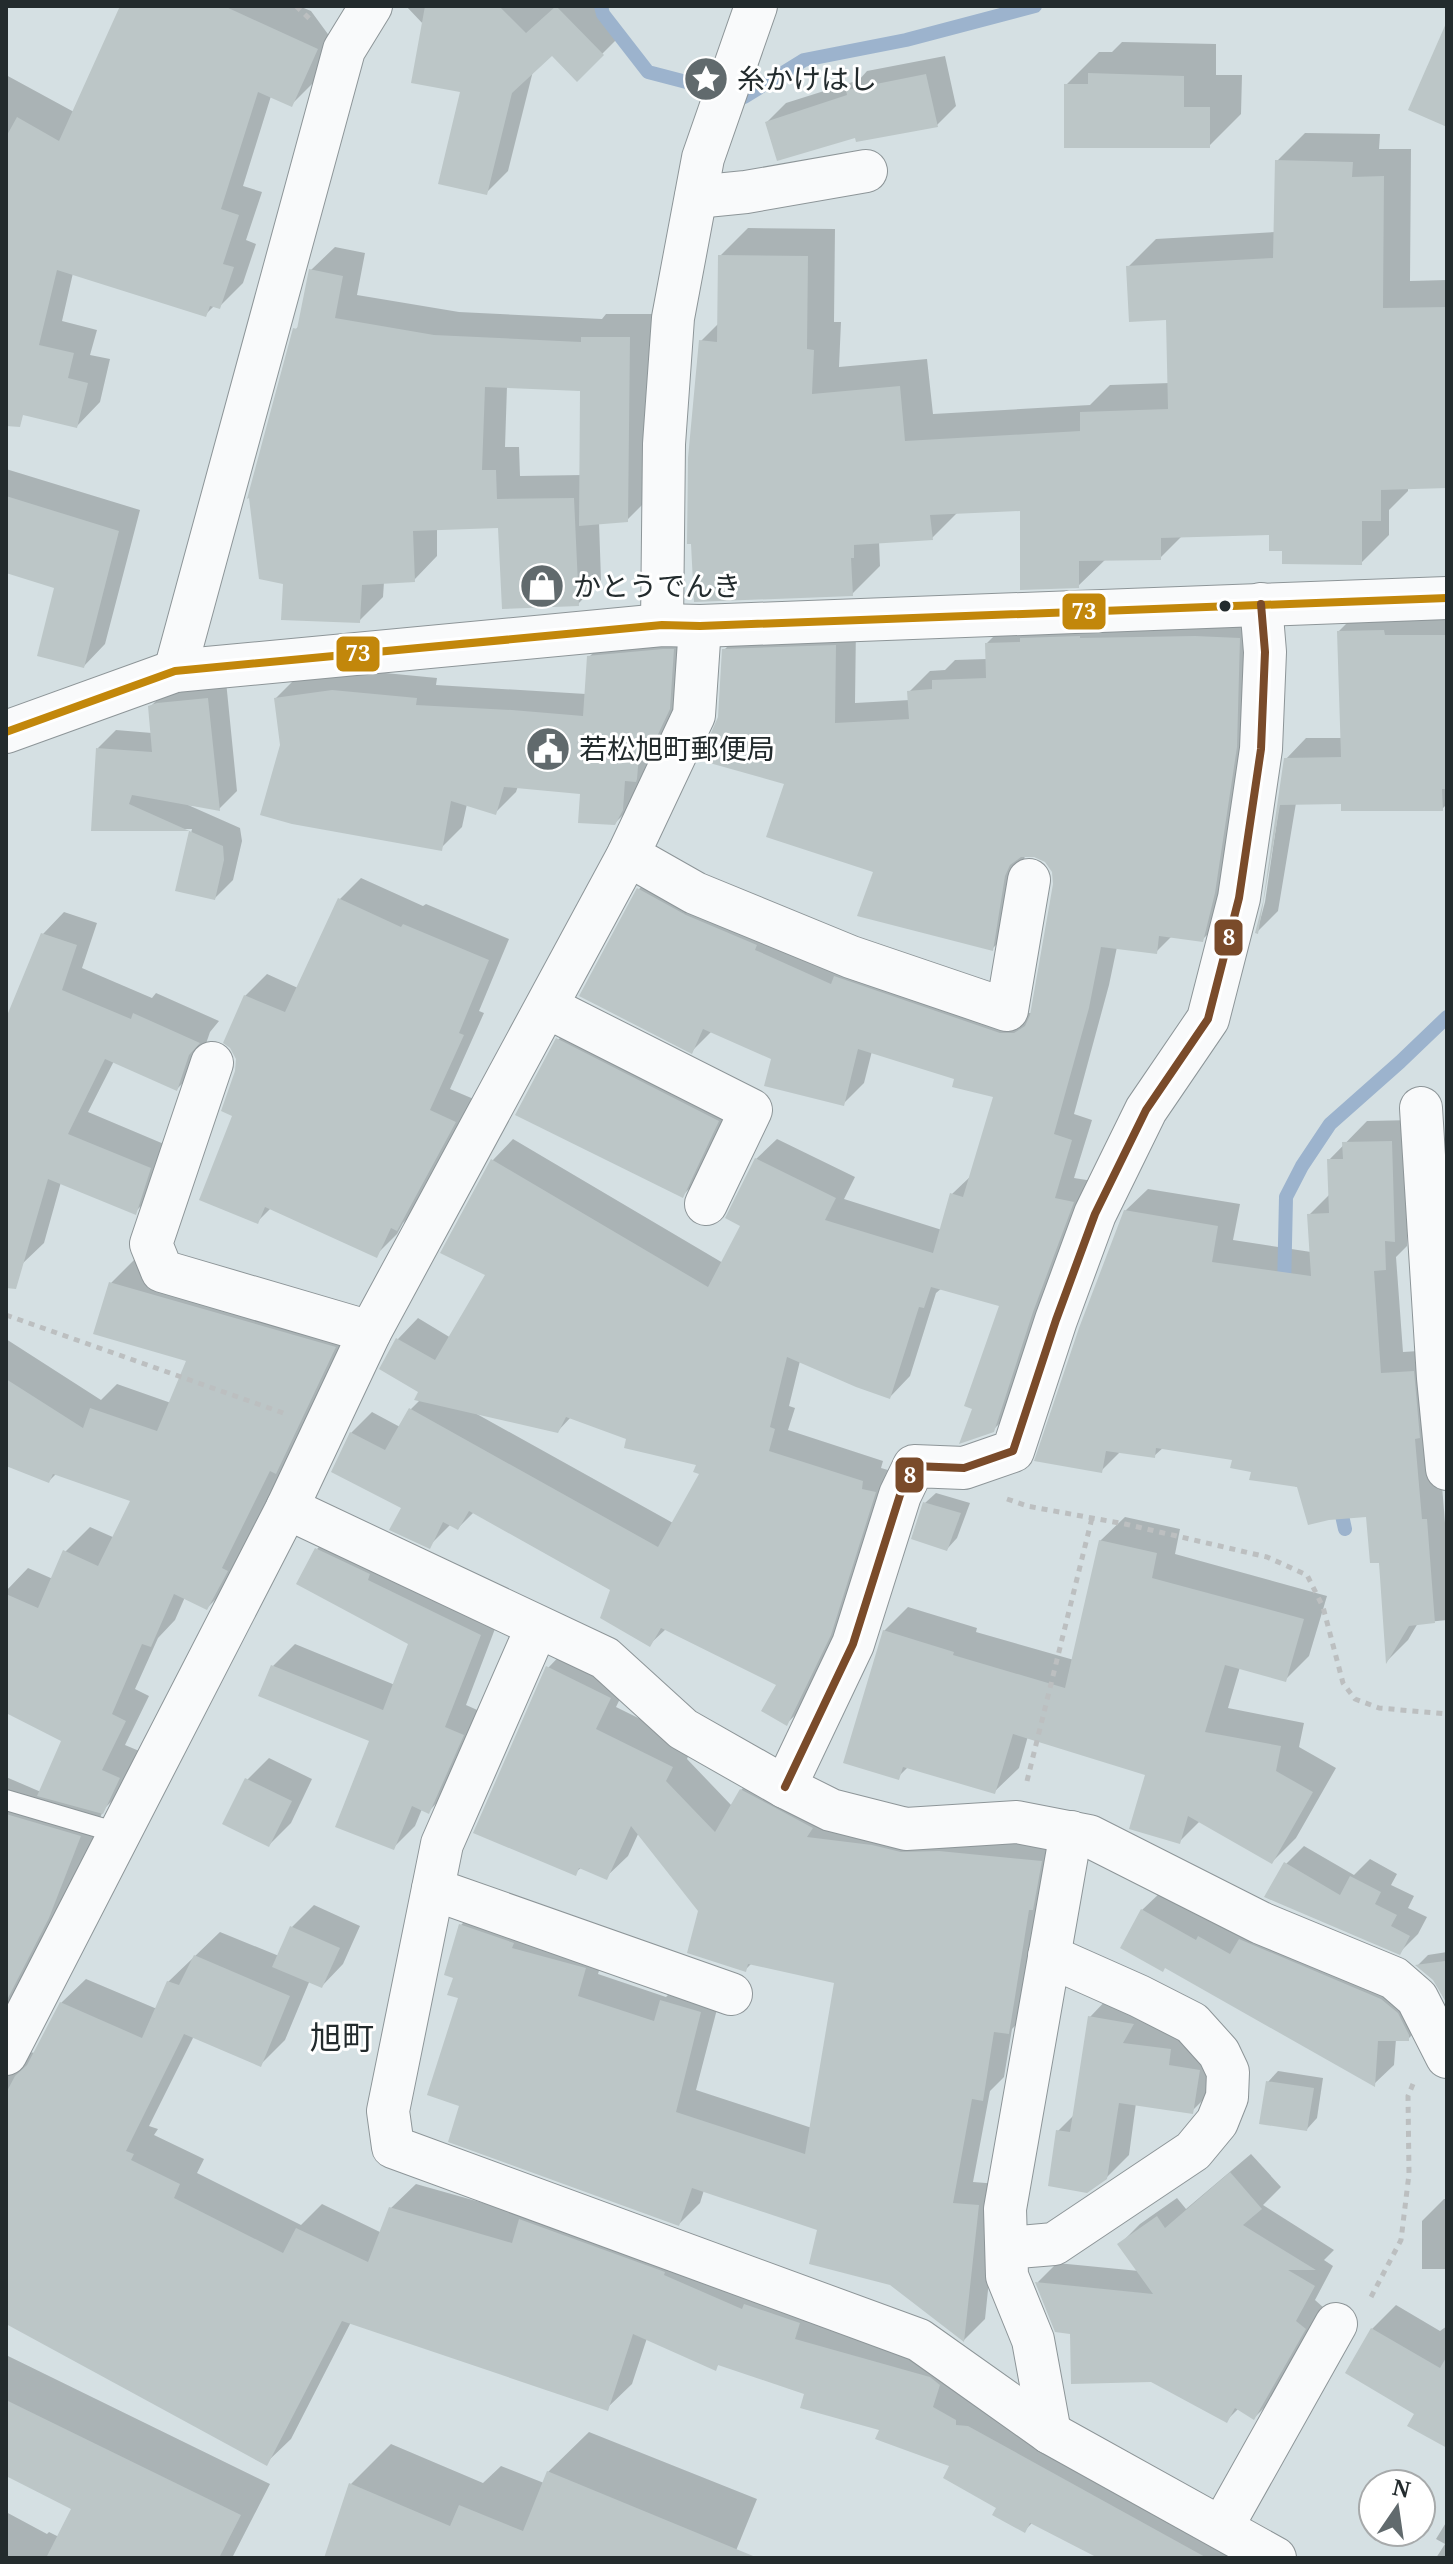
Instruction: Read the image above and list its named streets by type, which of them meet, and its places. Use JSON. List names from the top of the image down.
{
  "districts": ["旭町"],
  "places": {
    "place": ["糸かけはし"],
    "shop": ["かとうでんき"],
    "public building": ["若松旭町郵便局"]
  },
  "lines": ["transit line 73", "transit line 8"],
  "north": "top"
}
